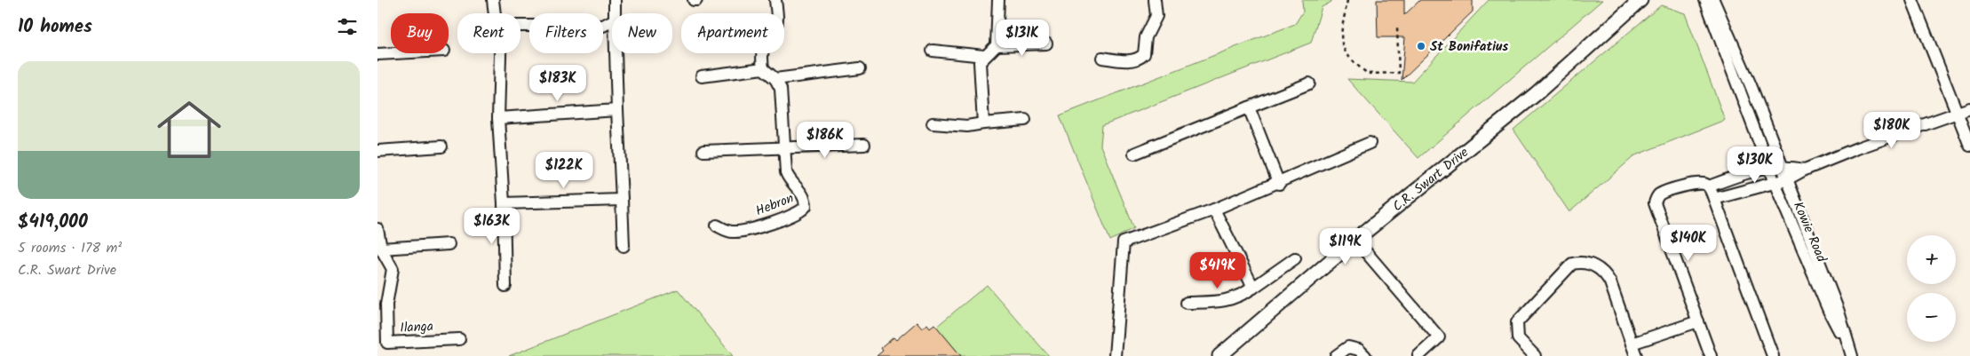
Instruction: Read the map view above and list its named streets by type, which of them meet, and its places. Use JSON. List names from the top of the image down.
{
  "streets": {
    "street": [
      "C.R. Swart Drive",
      "Hebron",
      "Kowie Road",
      "Ilanga"
    ]
  },
  "places": ["St Bonifatius"],
  "page": {
    "heading": "10 homes",
    "chip": [
      "Buy",
      "Rent",
      "Filters",
      "New",
      "Apartment"
    ],
    "price": [
      "$131K",
      "$183K",
      "$180K",
      "$186K",
      "$130K",
      "$122K",
      "$163K",
      "$140K",
      "$119K",
      "$419K"
    ],
    "list": [
      {
        "name": "$419,000",
        "note": "5 rooms · 178 m² · C.R. Swart Drive"
      }
    ],
    "map_buttons": ["+", "−"]
  }
}
